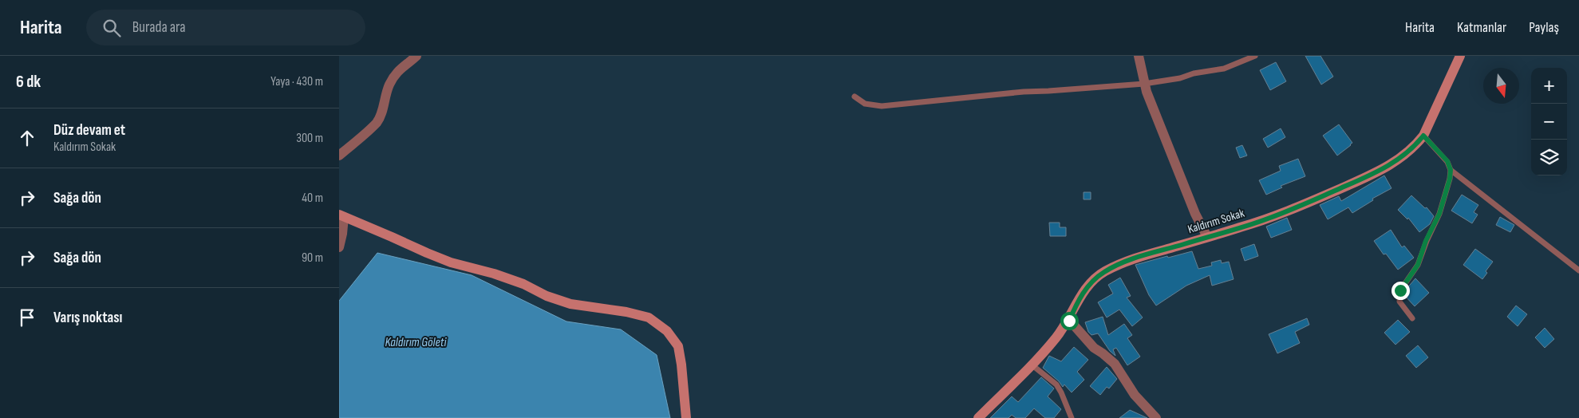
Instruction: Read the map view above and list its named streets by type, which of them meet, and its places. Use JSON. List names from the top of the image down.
{
  "streets": {
    "street": ["Kaldırım Sokak"]
  },
  "water": ["Kaldırım Göleti"],
  "north": "bottom",
  "page": {
    "header": "Harita",
    "search": "Burada ara",
    "nav": ["Harita", "Katmanlar", "Paylaş"],
    "heading": ["6 dk", "Yaya · 430 m"],
    "map_buttons": ["+", "−"],
    "list": [
      ["Düz devam et", "Kaldırım Sokak", "300 m"],
      ["Sağa dön", "40 m"],
      ["Sağa dön", "90 m"],
      "Varış noktası"
    ]
  }
}
